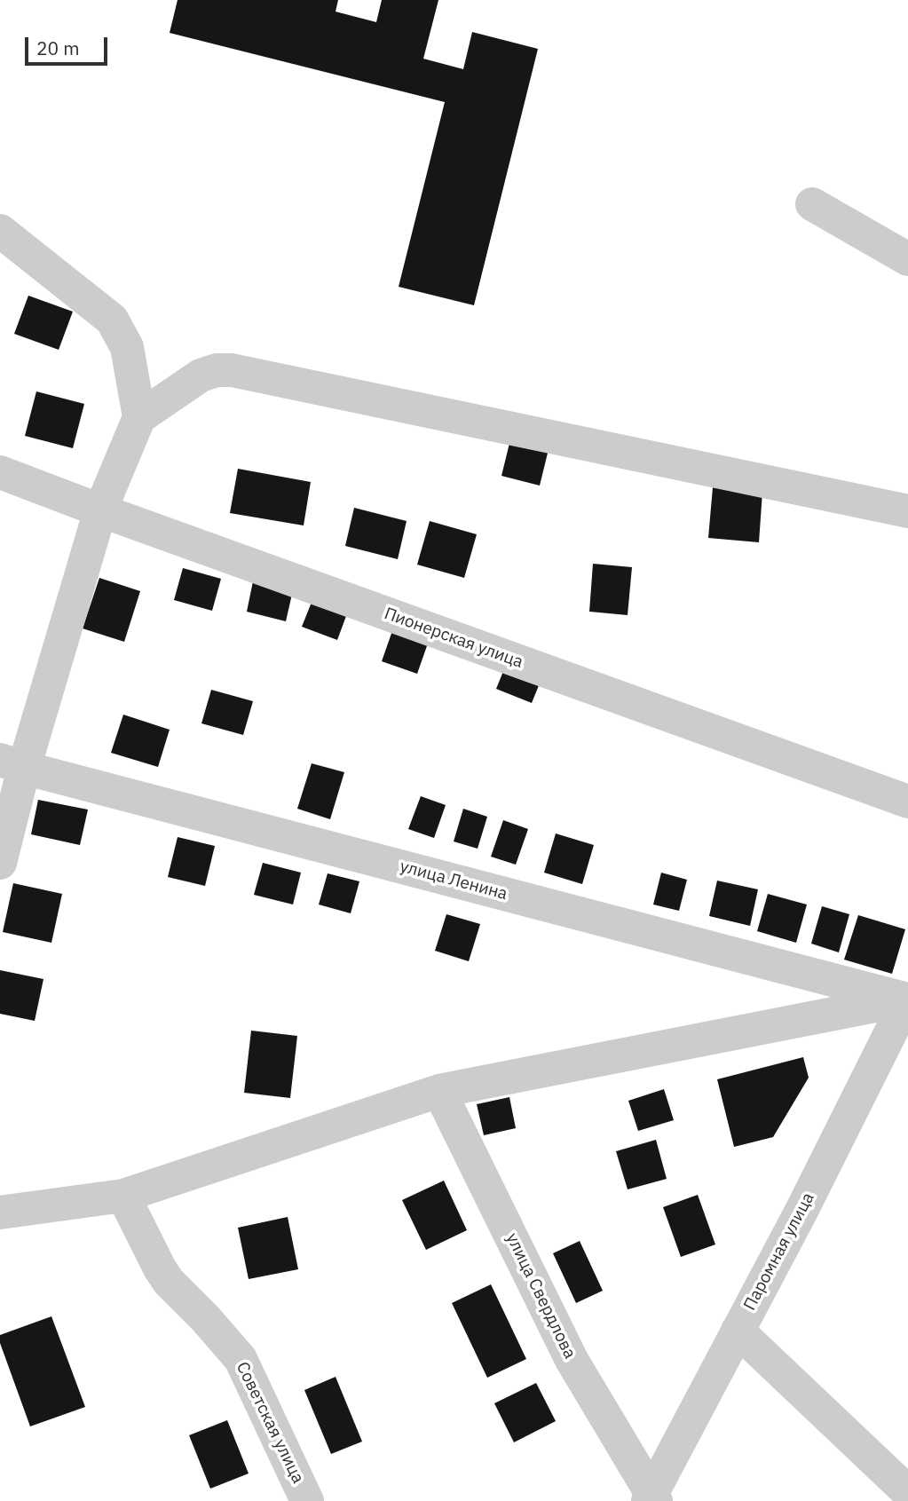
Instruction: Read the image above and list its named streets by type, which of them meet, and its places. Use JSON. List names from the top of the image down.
{
  "streets": {
    "street": [
      "Пионерская улица",
      "улица Ленина",
      "Паромная улица",
      "улица Свердлова",
      "Советская улица"
    ]
  },
  "crossings": [
    ["улица Ленина", "Паромная улица"],
    ["Паромная улица", "улица Свердлова"]
  ],
  "scale_bar": "20 m"
}
